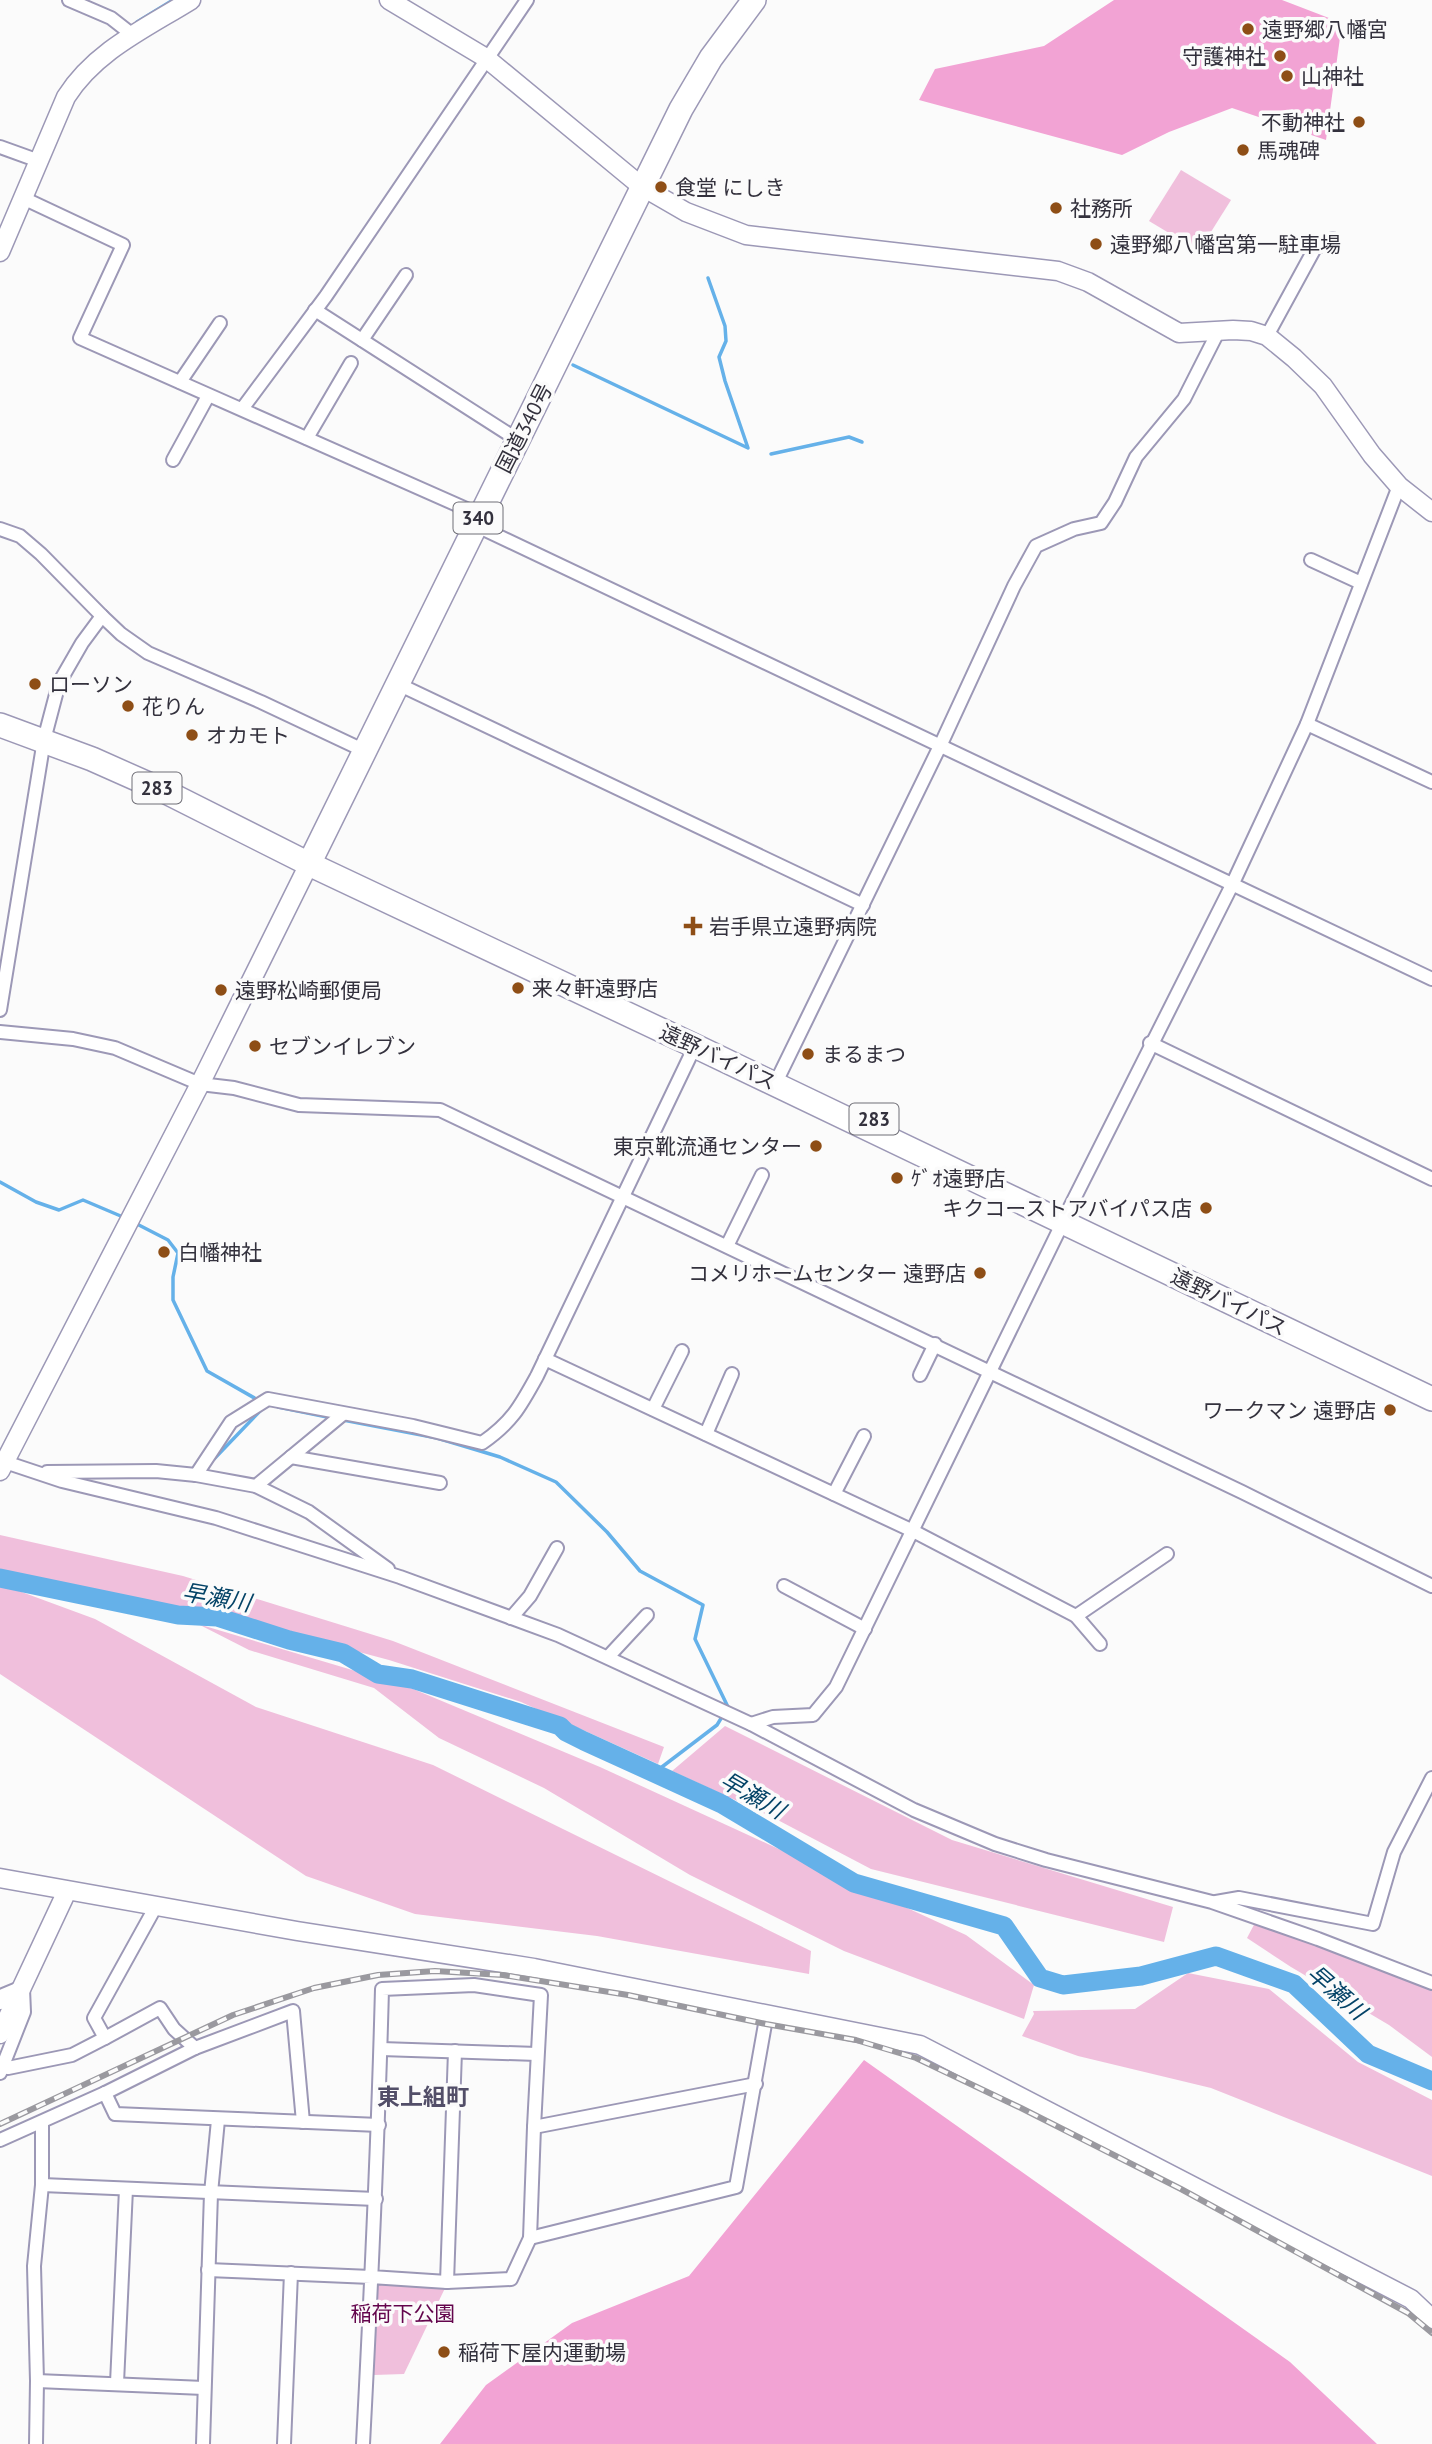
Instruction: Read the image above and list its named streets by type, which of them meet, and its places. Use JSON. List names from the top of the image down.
{
  "streets": {
    "highway": [
      "国道340号",
      "340",
      "283",
      "遠野バイパス"
    ]
  },
  "crossings": [
    ["国道340号", "遠野バイパス"]
  ],
  "districts": ["東上組町"],
  "water": ["早瀬川"],
  "parks": ["稲荷下公園"],
  "places": {
    "other": [
      "遠野郷八幡宮",
      "守護神社",
      "山神社",
      "不動神社",
      "馬魂碑",
      "食堂 にしき",
      "社務所",
      "遠野郷八幡宮第一駐車場",
      "ローソン",
      "花りん",
      "オカモト",
      "来々軒遠野店",
      "遠野松崎郵便局",
      "セブンイレブン",
      "まるまつ",
      "東京靴流通センター",
      "ｹﾞｵ遠野店",
      "キクコーストアバイパス店",
      "白幡神社",
      "コメリホームセンター 遠野店",
      "ワークマン 遠野店",
      "稲荷下屋内運動場"
    ],
    "health": ["岩手県立遠野病院"]
  }
}
